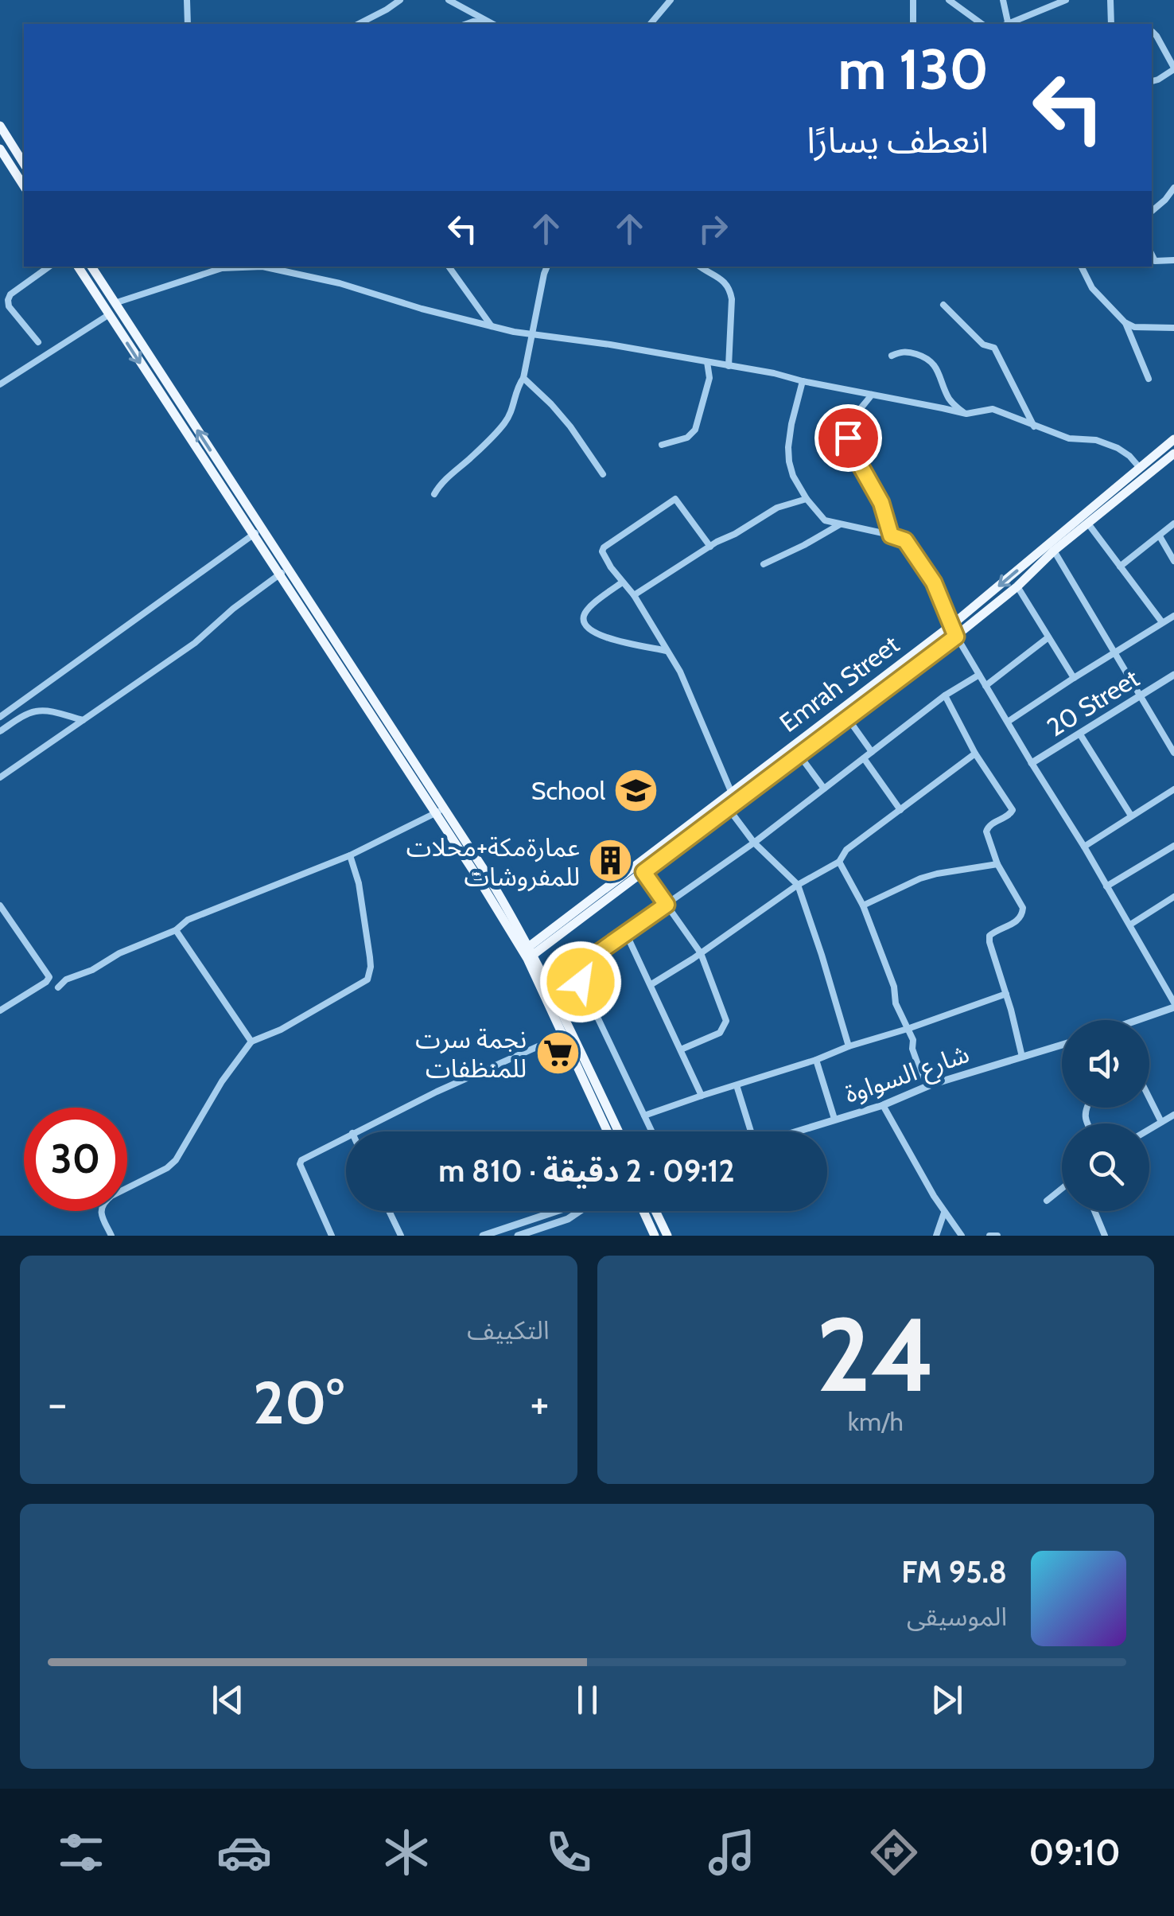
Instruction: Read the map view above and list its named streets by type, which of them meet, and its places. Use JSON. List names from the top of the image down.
{
  "streets": {
    "main road": ["Emrah Street"],
    "street": ["20 Street", "شارع السواوة"]
  },
  "places": {
    "school or university": ["School"],
    "building": ["عمارةمكة+محلات للمفروشات"],
    "supermarket": ["نجمة سرت للمنظفات"]
  },
  "page": {
    "turn": ["130 m", "انعطف يسارًا"],
    "limit": "30",
    "trip": "09:12 · 2 دقيقة · 810 m",
    "tile": [
      ["24", "km/h"],
      "التكييف"
    ],
    "heat": ["−", "20°", "+"],
    "song": ["95.8 FM", "الموسيقى"],
    "tabs": "09:10"
  }
}
